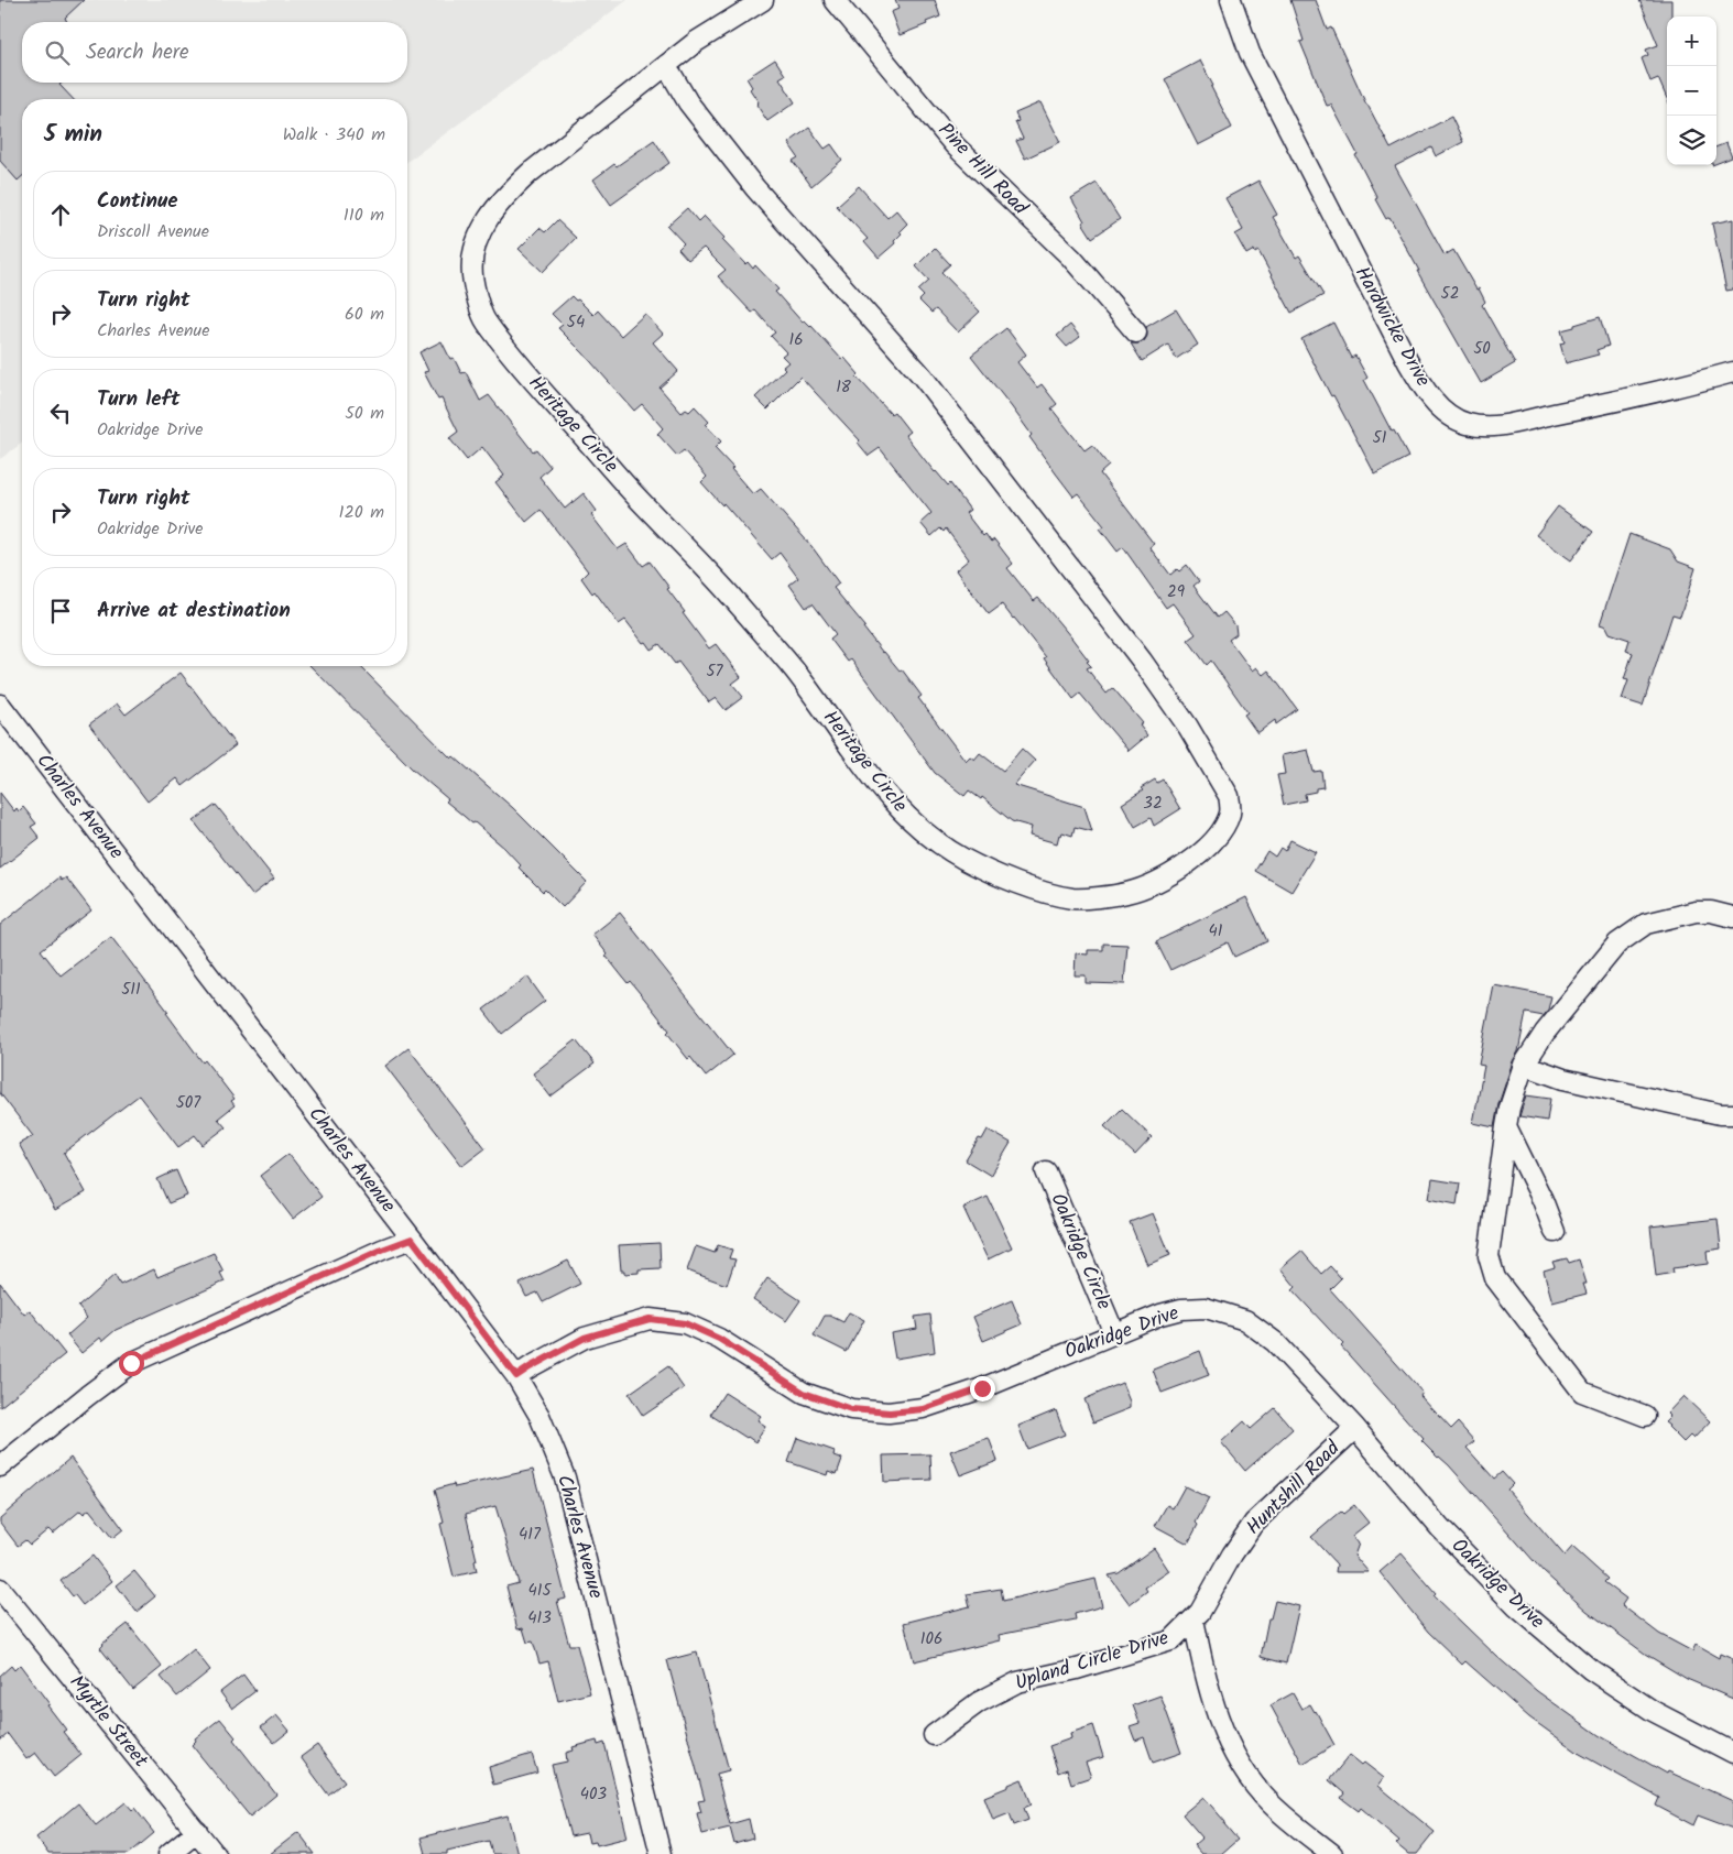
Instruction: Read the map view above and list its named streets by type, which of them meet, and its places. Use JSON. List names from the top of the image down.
{
  "streets": {
    "street": [
      "Pine Hill Road",
      "Hardwicke Drive",
      "Heritage Circle",
      "Charles Avenue",
      "Oakridge Circle",
      "Oakridge Drive",
      "Huntshill Road",
      "Upland Circle Drive",
      "Myrtle Street"
    ]
  },
  "crossings": [
    ["Charles Avenue", "Oakridge Drive"],
    ["Oakridge Circle", "Oakridge Drive"],
    ["Oakridge Drive", "Huntshill Road"],
    ["Huntshill Road", "Upland Circle Drive"]
  ],
  "house_numbers": [
    "52",
    "54",
    "16",
    "50",
    "18",
    "51",
    "29",
    "57",
    "32",
    "41",
    "511",
    "507",
    "417",
    "415",
    "413",
    "106",
    "403"
  ],
  "page": {
    "map_buttons": ["+", "−"],
    "search": "Search here",
    "heading": ["5 min", "Walk · 340 m"],
    "list": [
      ["Continue", "Driscoll Avenue", "110 m"],
      ["Turn right", "Charles Avenue", "60 m"],
      ["Turn left", "Oakridge Drive", "50 m"],
      ["Turn right", "Oakridge Drive", "120 m"],
      "Arrive at destination"
    ]
  }
}
